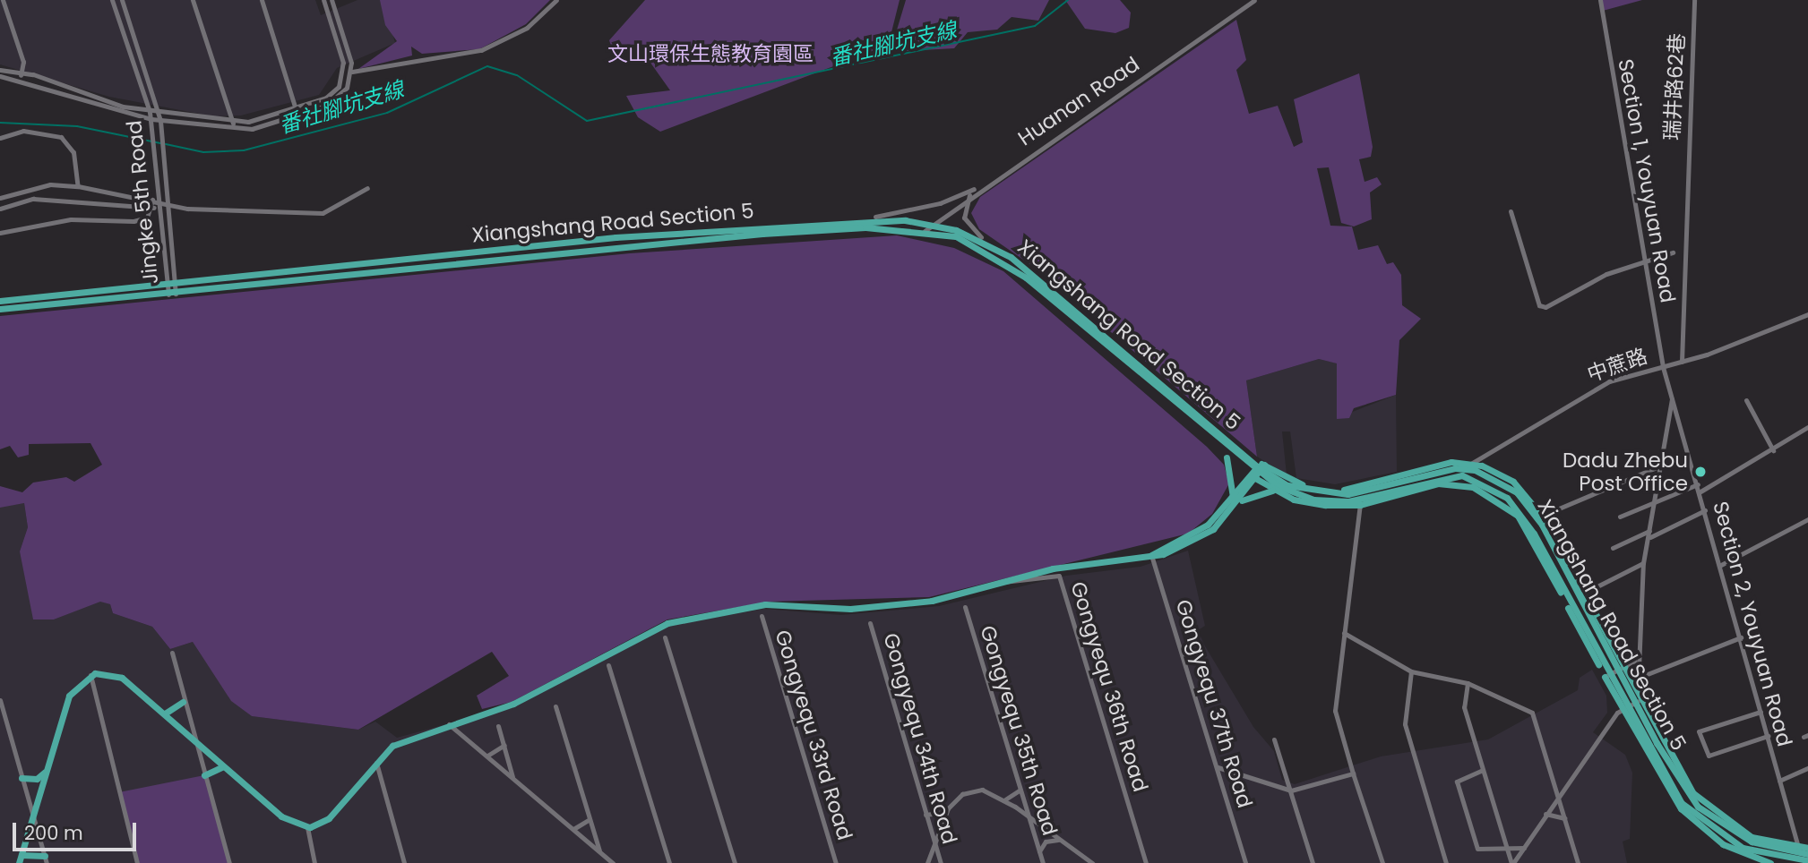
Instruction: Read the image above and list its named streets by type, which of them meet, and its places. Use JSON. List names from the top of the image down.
{
  "streets": {
    "main road": ["Xiangshang Road Section 5"],
    "street": [
      "瑞井路62巷",
      "Huanan Road",
      "Section 1, Youyuan Road",
      "Jingke 5th Road",
      "中蔗路",
      "Section 2, Youyuan Road",
      "Gongyequ 36th Road",
      "Gongyequ 37th Road",
      "Gongyequ 35th Road",
      "Gongyequ 33rd Road",
      "Gongyequ 34th Road"
    ]
  },
  "crossings": [
    ["瑞井路62巷", "中蔗路"],
    ["Huanan Road", "Xiangshang Road Section 5"],
    ["Section 1, Youyuan Road", "中蔗路"],
    ["Section 1, Youyuan Road", "Section 2, Youyuan Road"],
    ["Jingke 5th Road", "Xiangshang Road Section 5"],
    ["Xiangshang Road Section 5", "中蔗路"],
    ["Xiangshang Road Section 5", "Section 2, Youyuan Road"],
    ["中蔗路", "Section 2, Youyuan Road"]
  ],
  "water": ["番社腳坑支線"],
  "parks": ["文山環保生態教育園區"],
  "places": ["Dadu Zhebu Post Office"],
  "scale_bar": "200 m"
}
